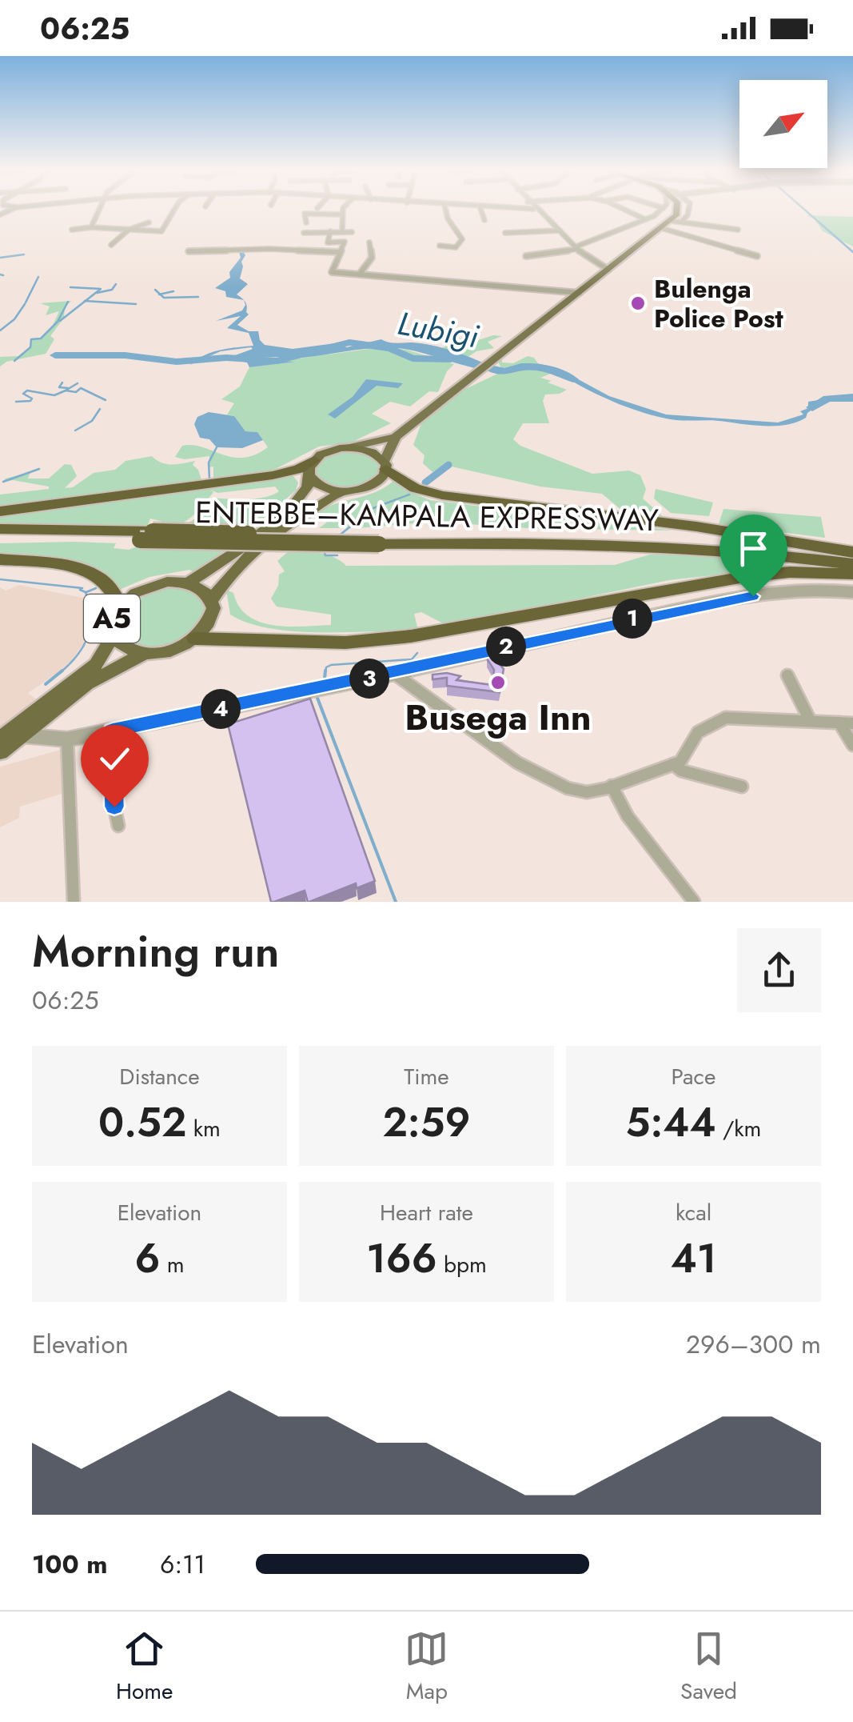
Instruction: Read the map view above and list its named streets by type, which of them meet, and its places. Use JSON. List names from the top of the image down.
{
  "streets": {
    "highway": ["ENTEBBE–KAMPALA EXPRESSWAY", "A5"]
  },
  "water": ["Lubigi"],
  "places": ["Bulenga Police Post", "Busega Inn"],
  "north": "top right",
  "page": {
    "status": "06:25",
    "pins": [
      "1",
      "2",
      "3",
      "4"
    ],
    "heading": ["Morning run", "06:25"],
    "stats": [
      ["Distance", "0.52 km"],
      ["Time", "2:59"],
      ["Pace", "5:44 /km"],
      ["Elevation", "6 m"],
      ["Heart rate", "166 bpm"],
      ["kcal", "41"]
    ],
    "chart": ["Elevation", "296–300 m"],
    "list": [
      {
        "name": "100 m",
        "note": "6:11"
      }
    ],
    "tabs": ["Home", "Map", "Saved"]
  }
}
